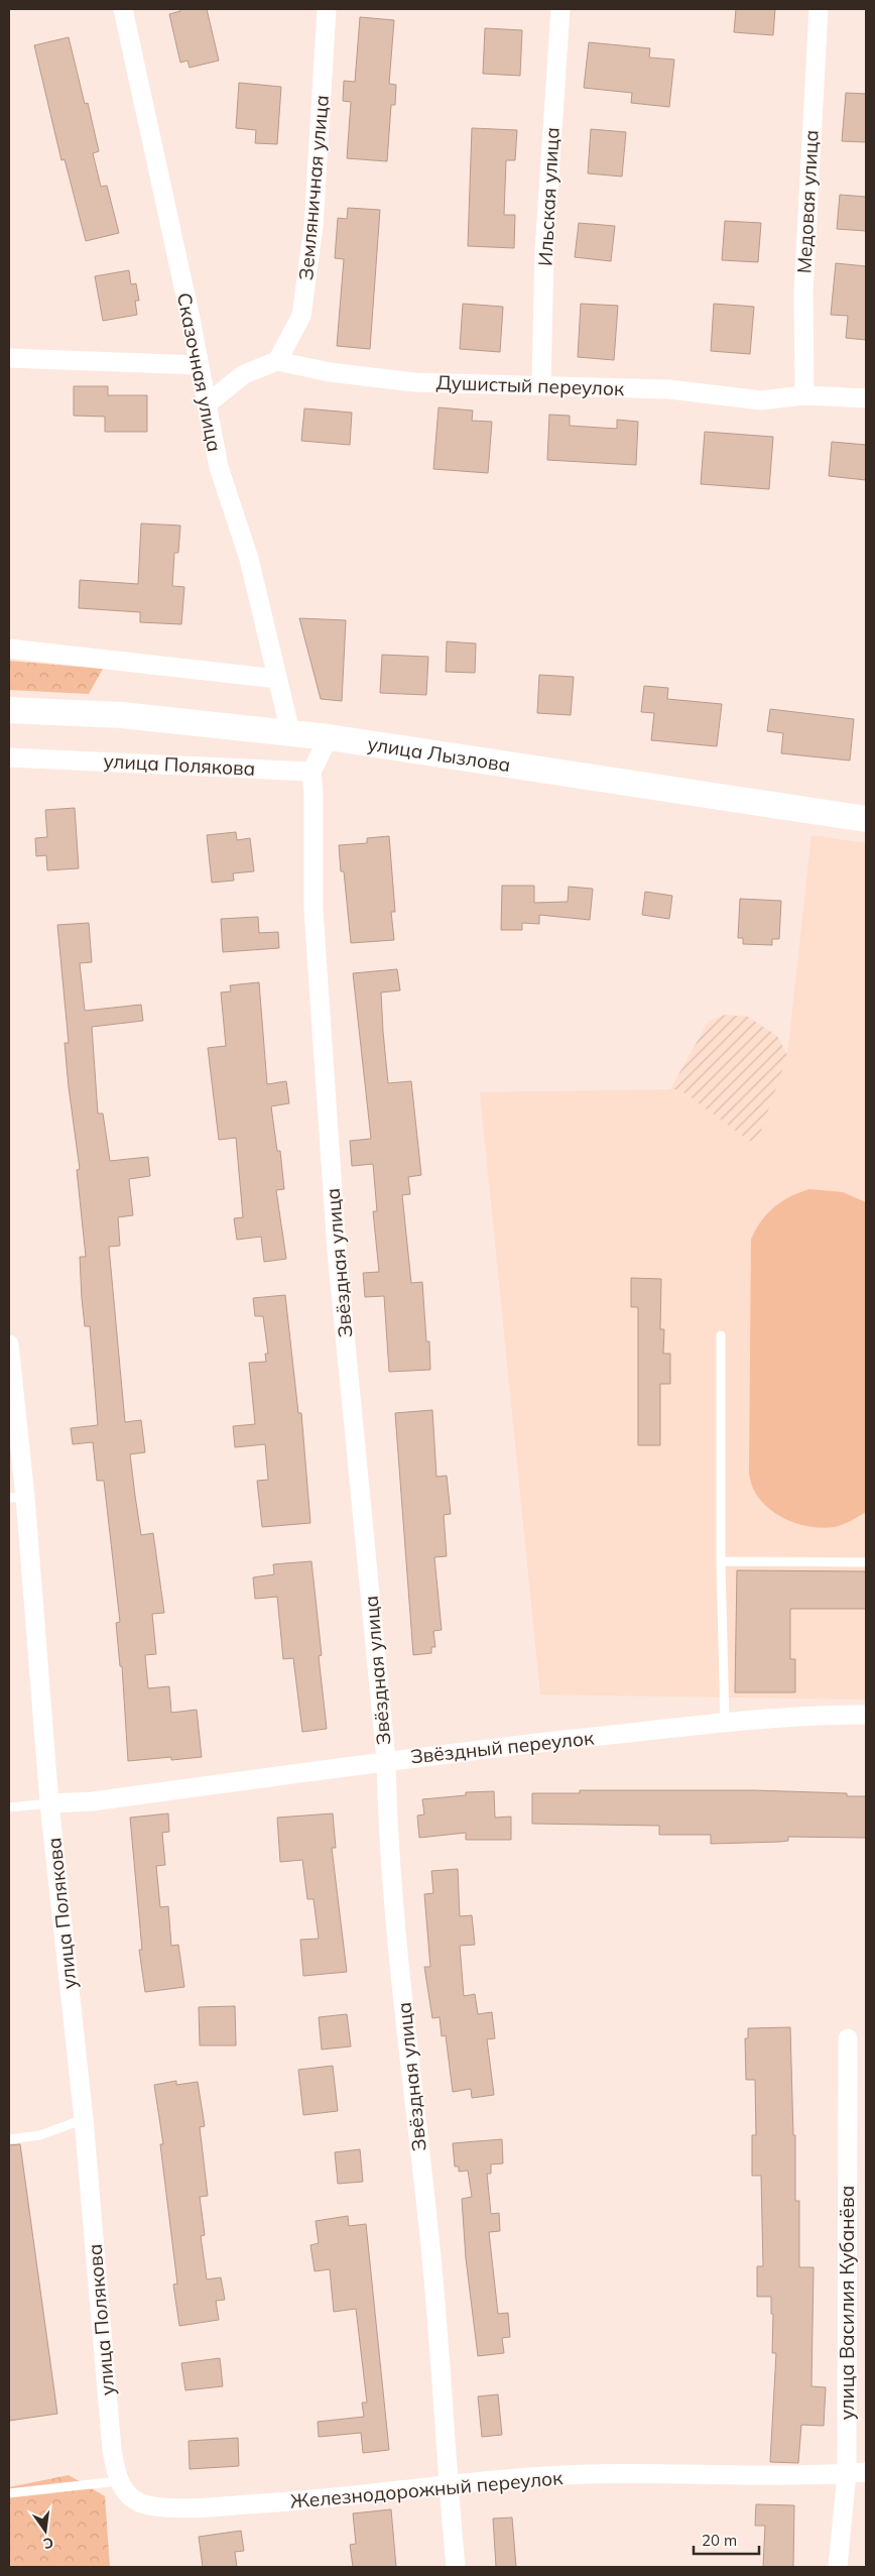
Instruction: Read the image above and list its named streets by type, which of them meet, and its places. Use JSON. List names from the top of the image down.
{
  "streets": {
    "main road": ["улица Лызлова"],
    "street": [
      "Земляничная улица",
      "Ильская улица",
      "Медовая улица",
      "Сказочная улица",
      "Душистый переулок",
      "улица Полякова",
      "Звёздная улица",
      "Звёздный переулок",
      "улица Василия Кубанёва",
      "Железнодорожный переулок"
    ]
  },
  "crossings": [
    ["Земляничная улица", "Душистый переулок"],
    ["Ильская улица", "Душистый переулок"],
    ["Медовая улица", "Душистый переулок"],
    ["Сказочная улица", "улица Лызлова"],
    ["улица Полякова", "Звёздная улица"],
    ["улица Полякова", "Звёздный переулок"],
    ["улица Полякова", "Железнодорожный переулок"],
    ["Звёздная улица", "Звёздный переулок"],
    ["Звёздная улица", "Железнодорожный переулок"],
    ["улица Василия Кубанёва", "Железнодорожный переулок"]
  ],
  "scale_bar": "20 m",
  "north": "bottom"
}
